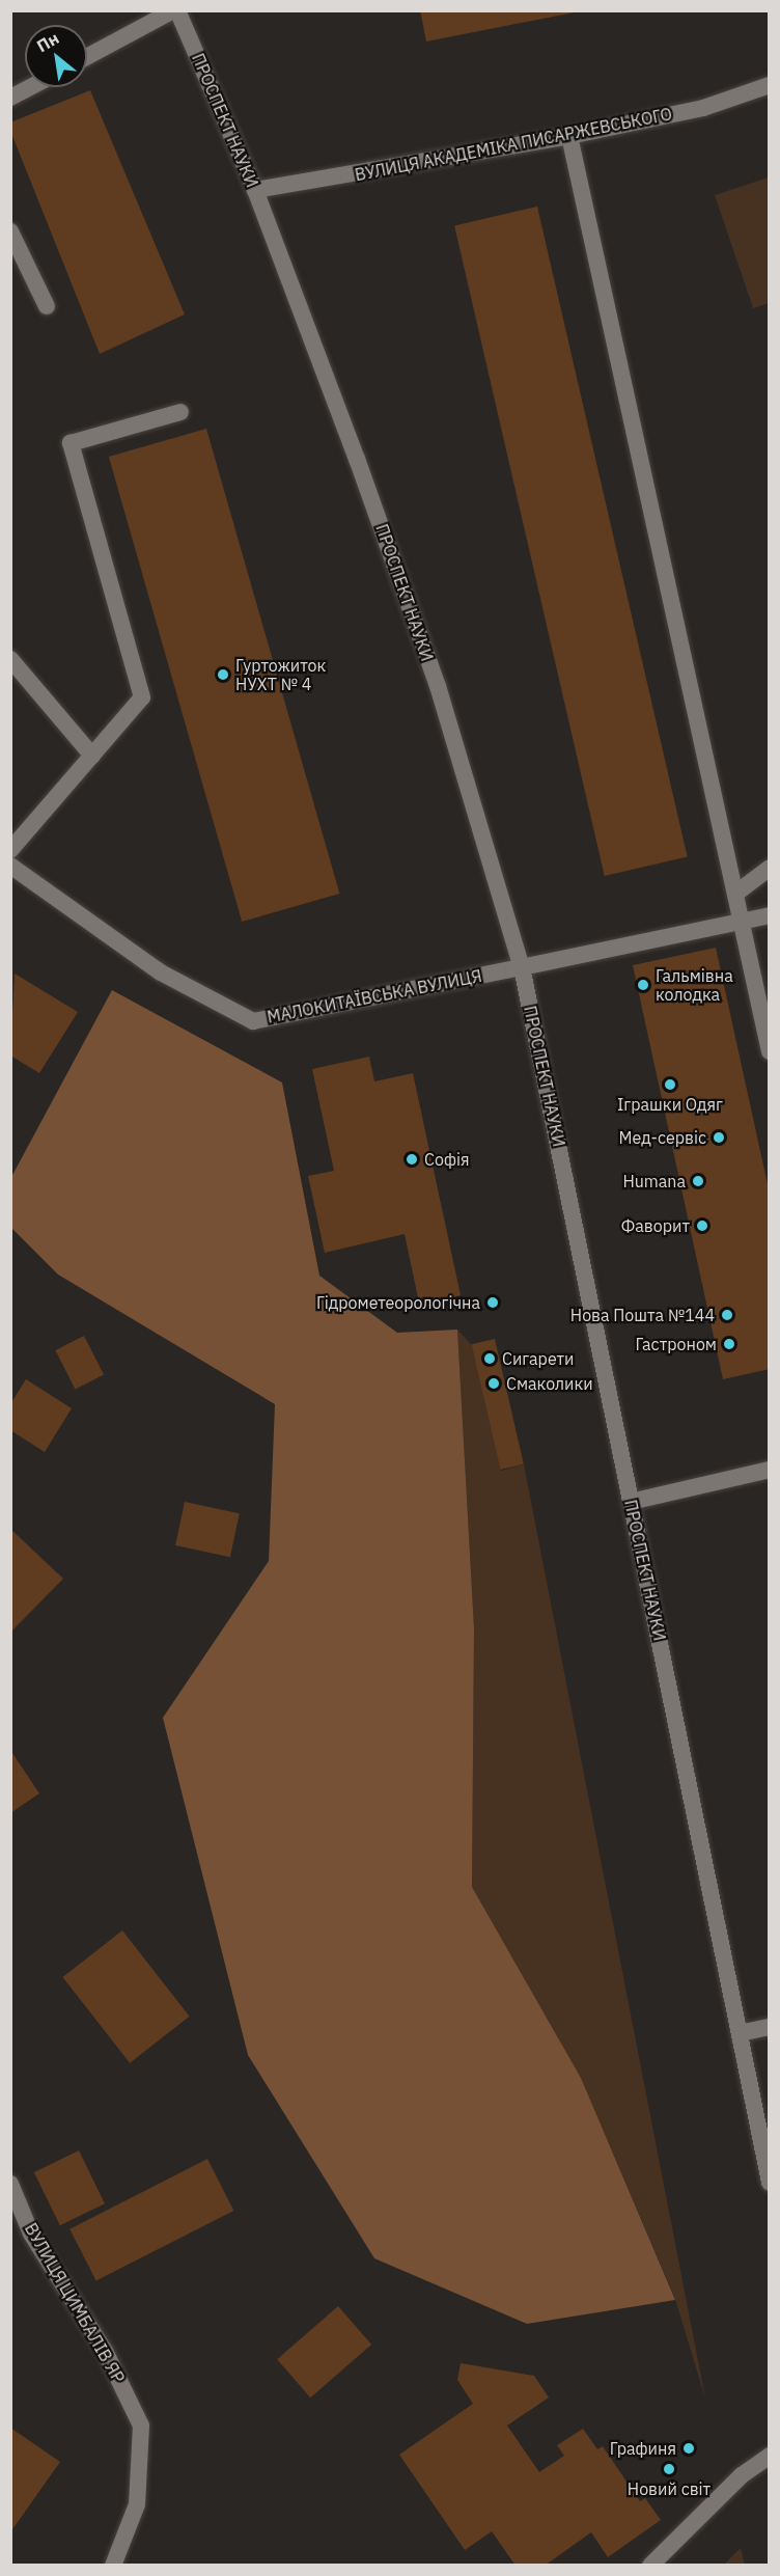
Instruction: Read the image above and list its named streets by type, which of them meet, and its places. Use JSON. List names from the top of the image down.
{
  "streets": {
    "main road": [
      "ПРОСПЕКТ НАУКИ",
      "ВУЛИЦЯ АКАДЕМІКА ПИСАРЖЕВСЬКОГО",
      "МАЛОКИТАЇВСЬКА ВУЛИЦЯ",
      "ВУЛИЦЯ ЦИМБАЛІВ ЯР"
    ]
  },
  "crossings": [
    ["ПРОСПЕКТ НАУКИ", "ВУЛИЦЯ АКАДЕМІКА ПИСАРЖЕВСЬКОГО"],
    ["ПРОСПЕКТ НАУКИ", "МАЛОКИТАЇВСЬКА ВУЛИЦЯ"]
  ],
  "places": [
    "Гуртожиток НУХТ № 4",
    "Гальмівна колодка",
    "Іграшки Одяг",
    "Мед-сервіс",
    "Софія",
    "Humana",
    "Фаворит",
    "Гідрометеорологічна",
    "Нова Пошта №144",
    "Гастроном",
    "Сигарети",
    "Смаколики",
    "Графиня",
    "Новий світ"
  ],
  "north": "top left"
}
